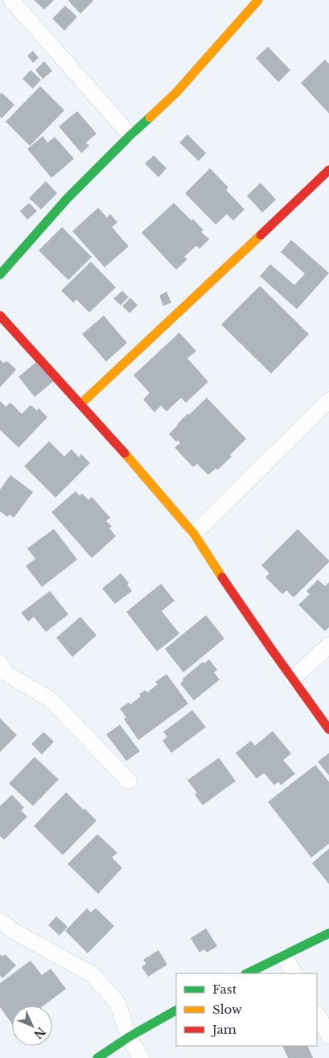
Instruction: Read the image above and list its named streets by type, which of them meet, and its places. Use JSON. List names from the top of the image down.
{
  "legend": ["Fast", "Slow", "Jam"],
  "north": "bottom right"
}
